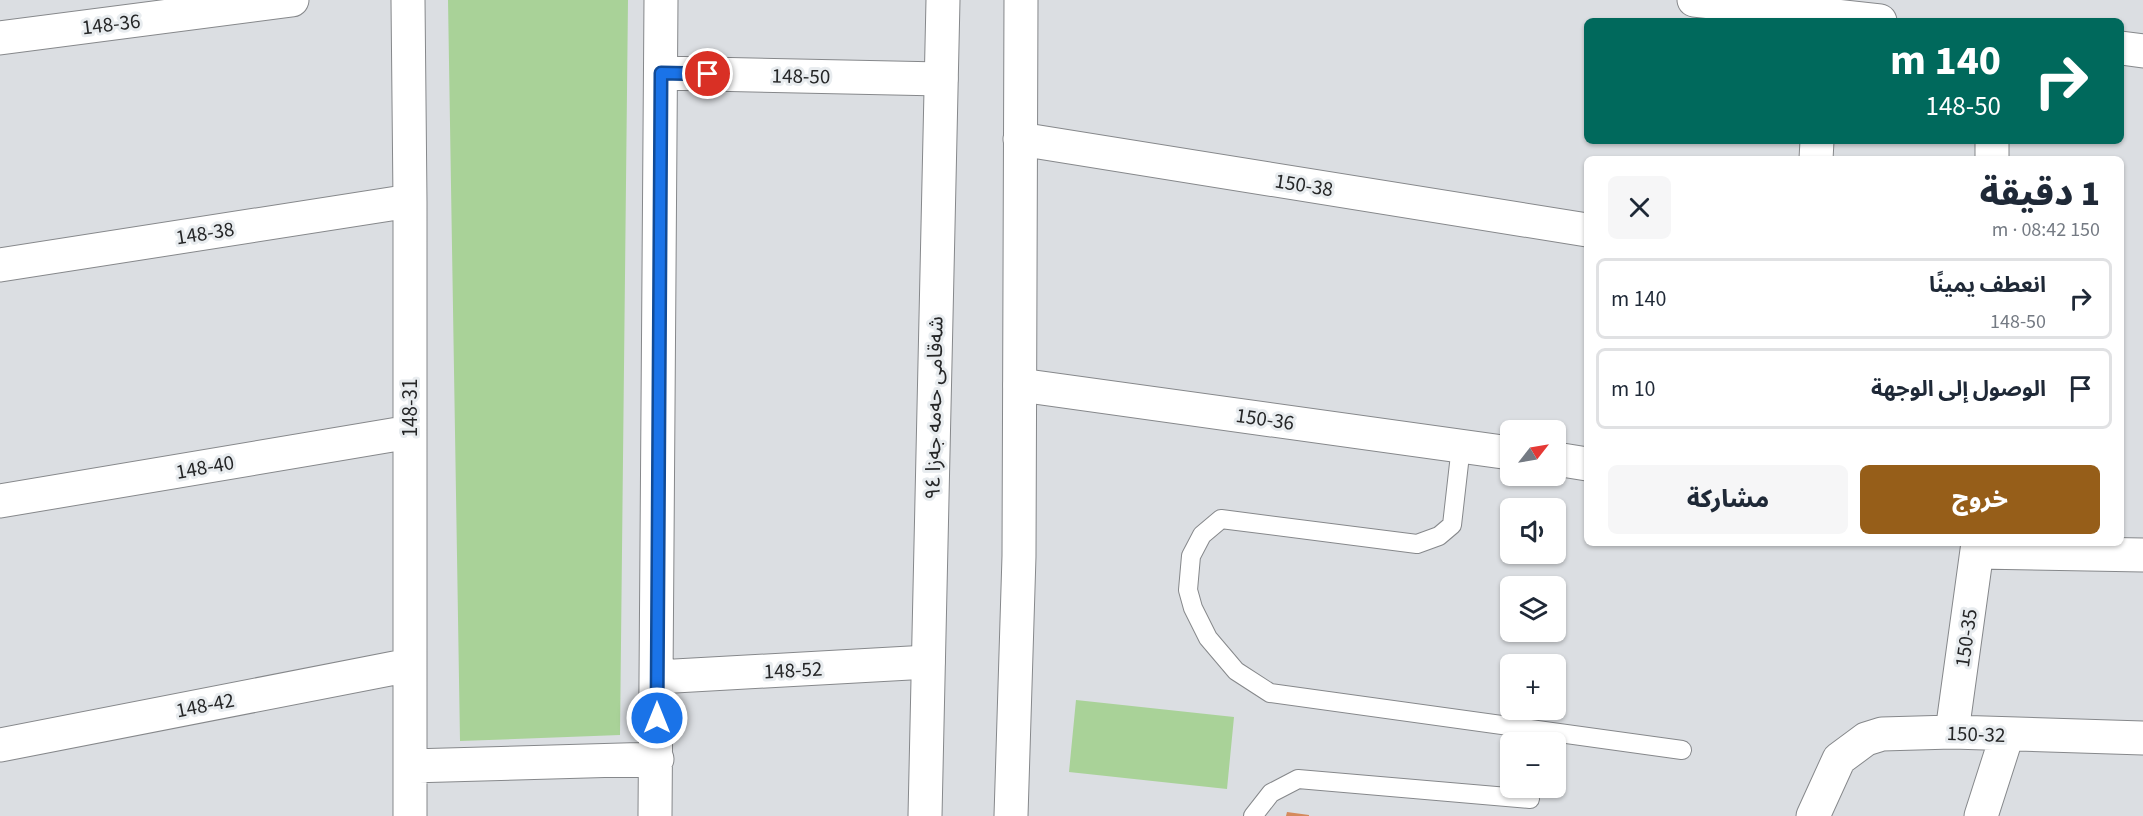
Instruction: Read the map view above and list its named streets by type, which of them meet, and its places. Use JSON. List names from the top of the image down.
{
  "streets": {
    "street": [
      "148-36",
      "148-50",
      "150-38",
      "148-38",
      "148-31",
      "شەقامی حەمە جەزا ٩٤",
      "150-36",
      "148-40",
      "150-35",
      "148-52",
      "148-42",
      "150-32"
    ]
  },
  "crossings": [
    ["148-50", "شەقامی حەمە جەزا ٩٤"],
    ["148-38", "148-31"],
    ["148-31", "148-40"],
    ["148-31", "148-42"],
    ["شەقامی حەمە جەزا ٩٤", "148-52"],
    ["150-35", "150-32"]
  ],
  "north": "top right",
  "page": {
    "turn": ["140 m", "148-50"],
    "heading": ["1 دقيقة", "150 m · 08:42"],
    "list": [
      {
        "name": "انعطف يمينًا",
        "note": "148-50",
        "value": "140 m"
      },
      {
        "name": "الوصول إلى الوجهة",
        "value": "10 m"
      }
    ],
    "map_buttons": ["+", "−"],
    "buttons": ["خروج", "مشاركة"]
  }
}
